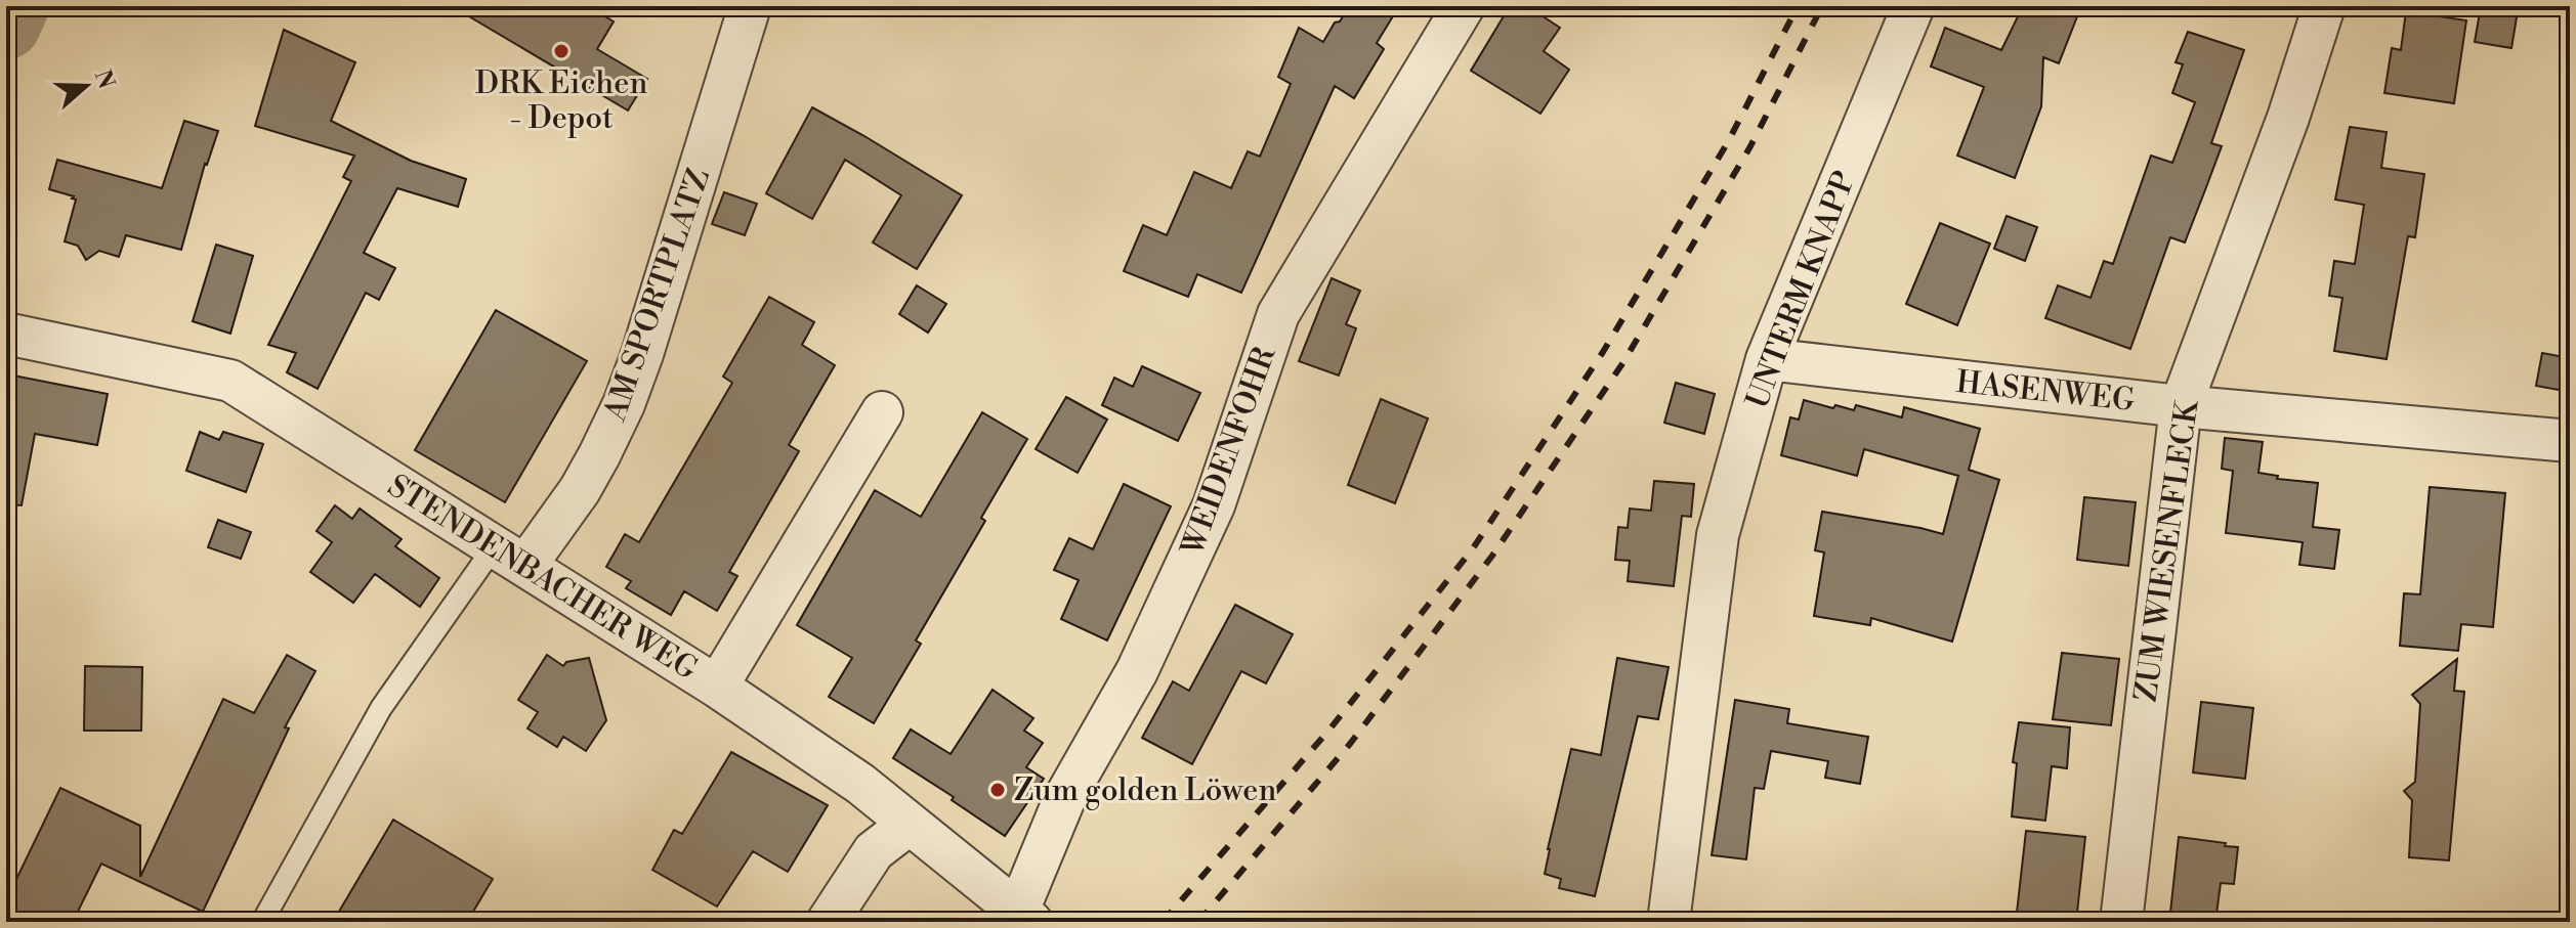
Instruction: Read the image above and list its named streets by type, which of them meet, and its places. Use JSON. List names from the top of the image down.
{
  "streets": {
    "street": [
      "UNTERM KNAPP",
      "AM SPORTPLATZ",
      "HASENWEG",
      "WEIDENFOHR",
      "ZUM WIESENFLECK",
      "STENDENBACHER WEG"
    ]
  },
  "crossings": [
    ["UNTERM KNAPP", "HASENWEG"],
    ["AM SPORTPLATZ", "STENDENBACHER WEG"],
    ["HASENWEG", "ZUM WIESENFLECK"],
    ["WEIDENFOHR", "STENDENBACHER WEG"]
  ],
  "places": ["DRK Eichen - Depot", "Zum golden Löwen"],
  "north": "right"
}
